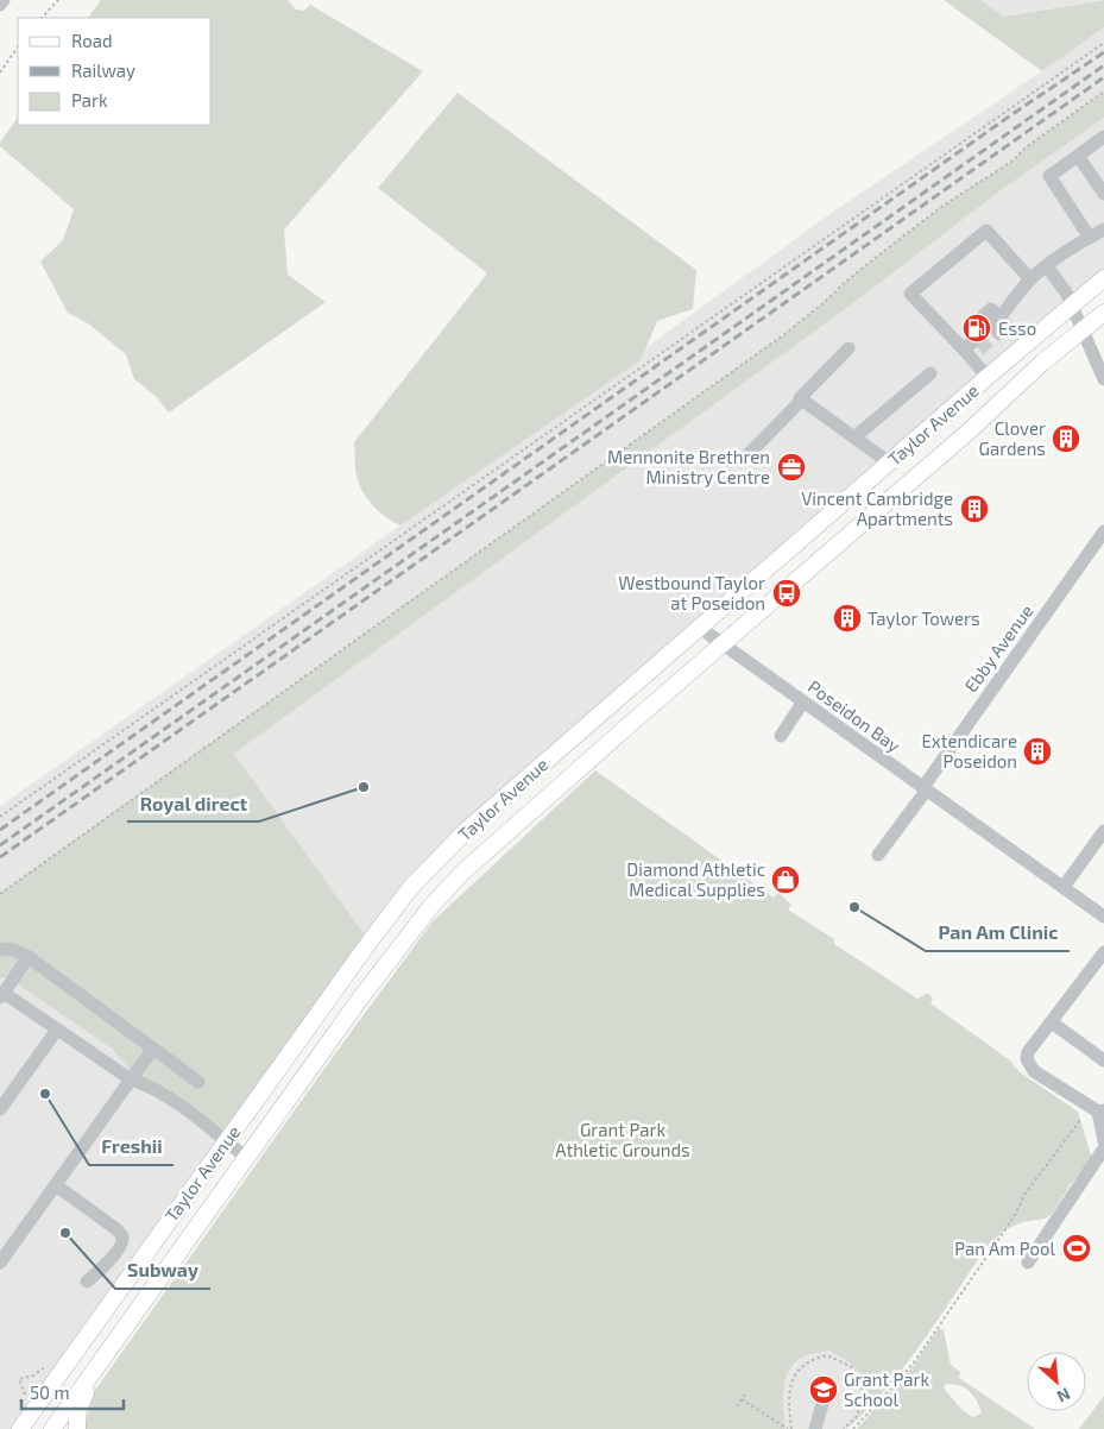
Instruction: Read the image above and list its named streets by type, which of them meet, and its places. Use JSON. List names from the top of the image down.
{
  "streets": {
    "main road": ["Taylor Avenue"],
    "street": ["Ebby Avenue", "Poseidon Bay"]
  },
  "crossings": [
    ["Taylor Avenue", "Poseidon Bay"],
    ["Ebby Avenue", "Poseidon Bay"]
  ],
  "parks": ["Grant Park Athletic Grounds"],
  "places": {
    "fuel station": ["Esso"],
    "building": [
      "Clover Gardens",
      "Vincent Cambridge Apartments",
      "Taylor Towers",
      "Extendicare Poseidon"
    ],
    "office": ["Mennonite Brethren Ministry Centre"],
    "bus stop": ["Westbound Taylor at Poseidon"],
    "other": [
      "Royal direct",
      "Pan Am Clinic",
      "Freshii",
      "Subway"
    ],
    "shop": ["Diamond Athletic Medical Supplies"],
    "sports": ["Pan Am Pool"],
    "school or university": ["Grant Park School"]
  },
  "legend": ["Road", "Railway", "Park"],
  "scale_bar": "50 m",
  "north": "bottom right"
}
